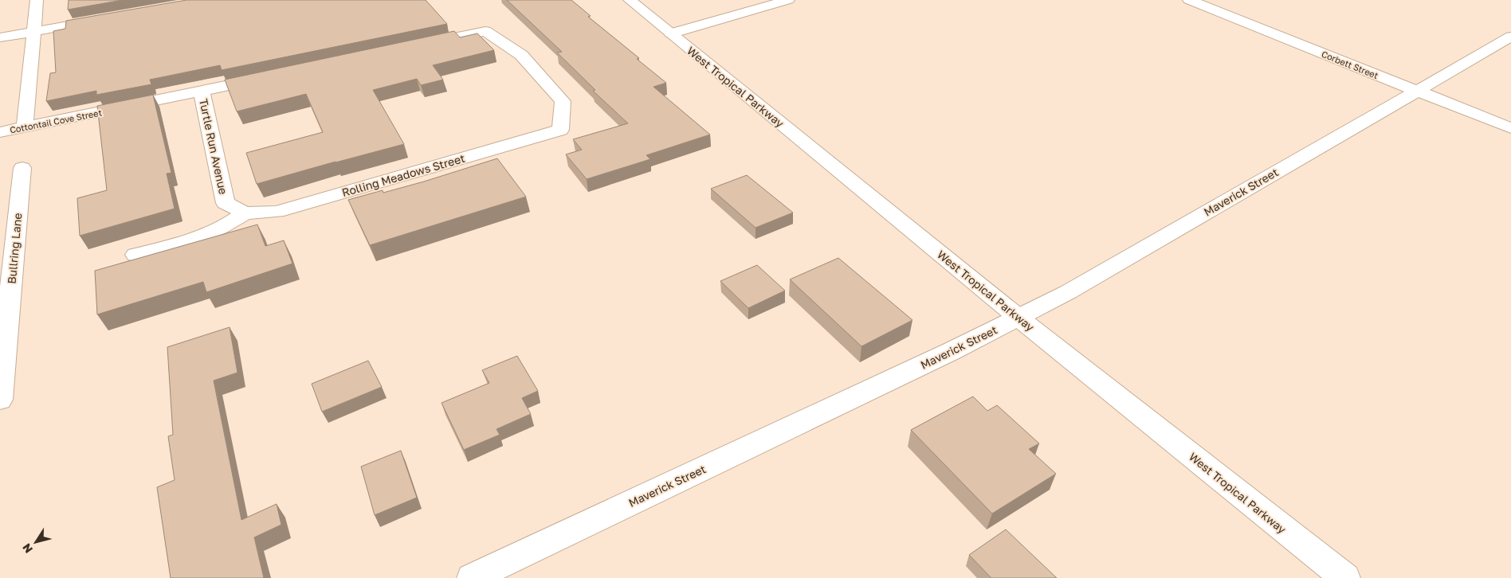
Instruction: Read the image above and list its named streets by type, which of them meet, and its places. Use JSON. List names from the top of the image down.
{
  "streets": {
    "street": [
      "Corbett Street",
      "West Tropical Parkway",
      "Cottontail Cove Street",
      "Turtle Run Avenue",
      "Rolling Meadows Street",
      "Maverick Street",
      "Bullring Lane"
    ]
  },
  "crossings": [
    ["Corbett Street", "Maverick Street"],
    ["West Tropical Parkway", "Maverick Street"],
    ["Cottontail Cove Street", "Turtle Run Avenue"],
    ["Turtle Run Avenue", "Rolling Meadows Street"]
  ],
  "north": "bottom left"
}
